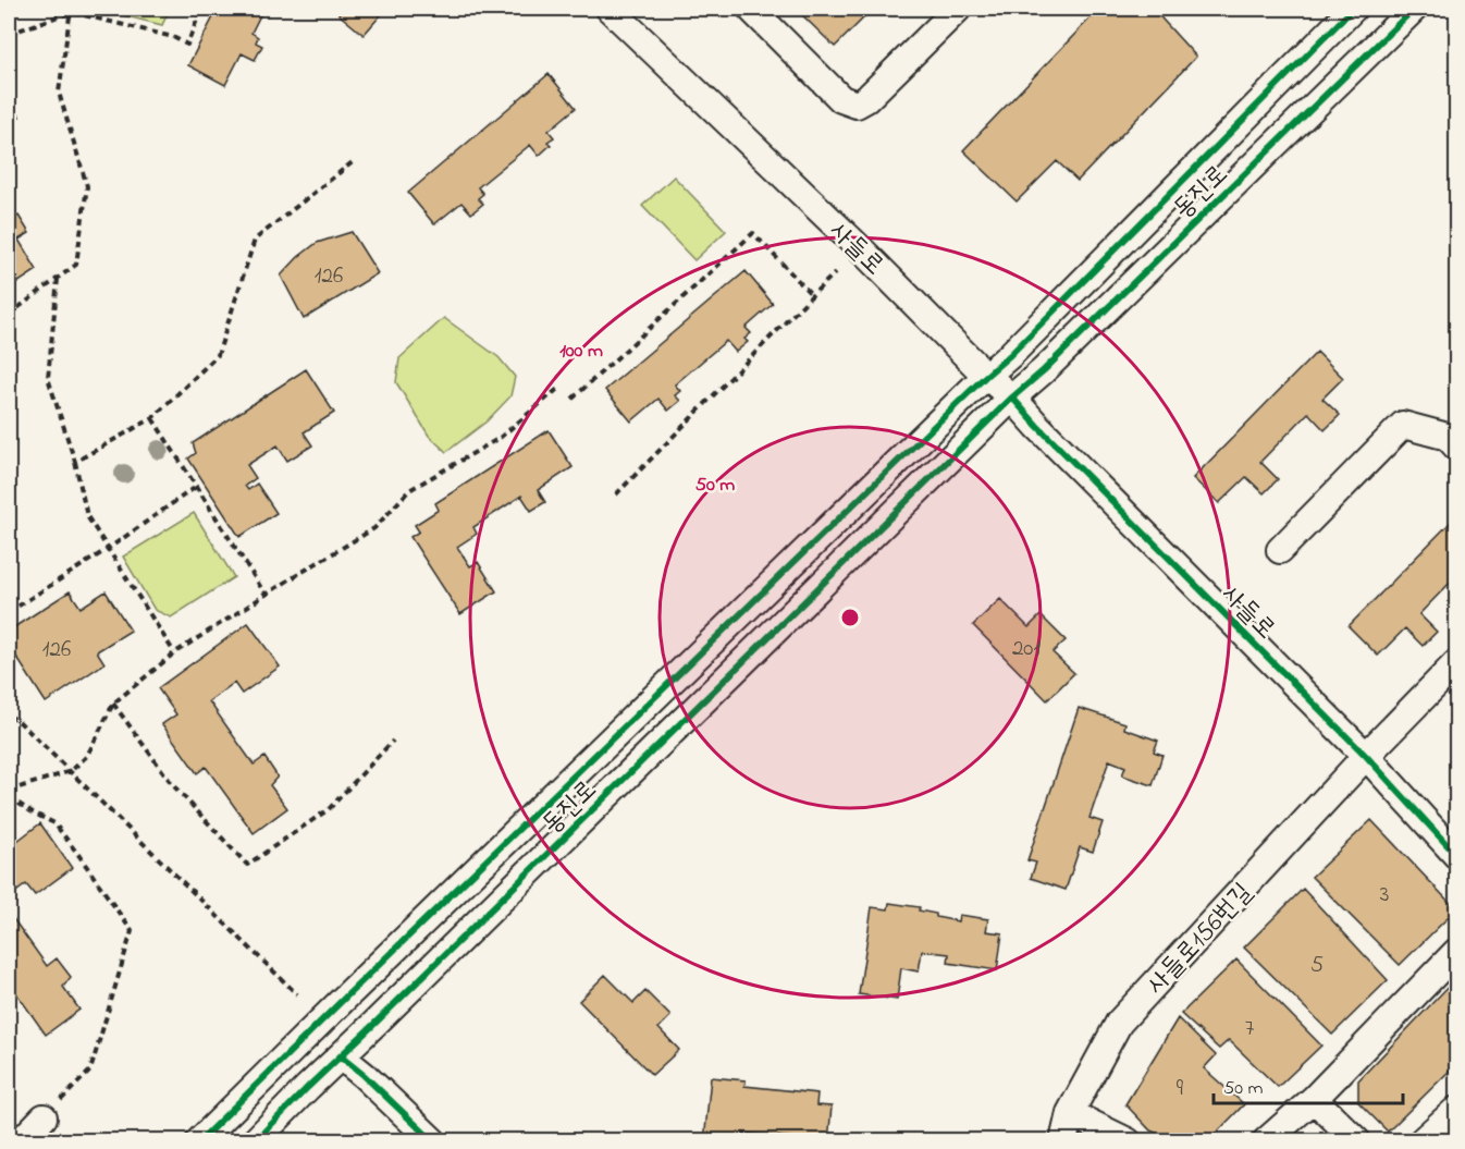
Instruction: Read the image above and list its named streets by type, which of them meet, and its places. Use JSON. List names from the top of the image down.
{
  "streets": {
    "street": ["동진로", "사들로", "사들로156번길"]
  },
  "crossings": [
    ["동진로", "사들로"],
    ["사들로", "사들로156번길"]
  ],
  "house_numbers": [
    "126",
    "201",
    "126",
    "3",
    "5",
    "7",
    "9"
  ],
  "scale_bar": "50 m",
  "rings": ["100 m", "50 m"]
}
